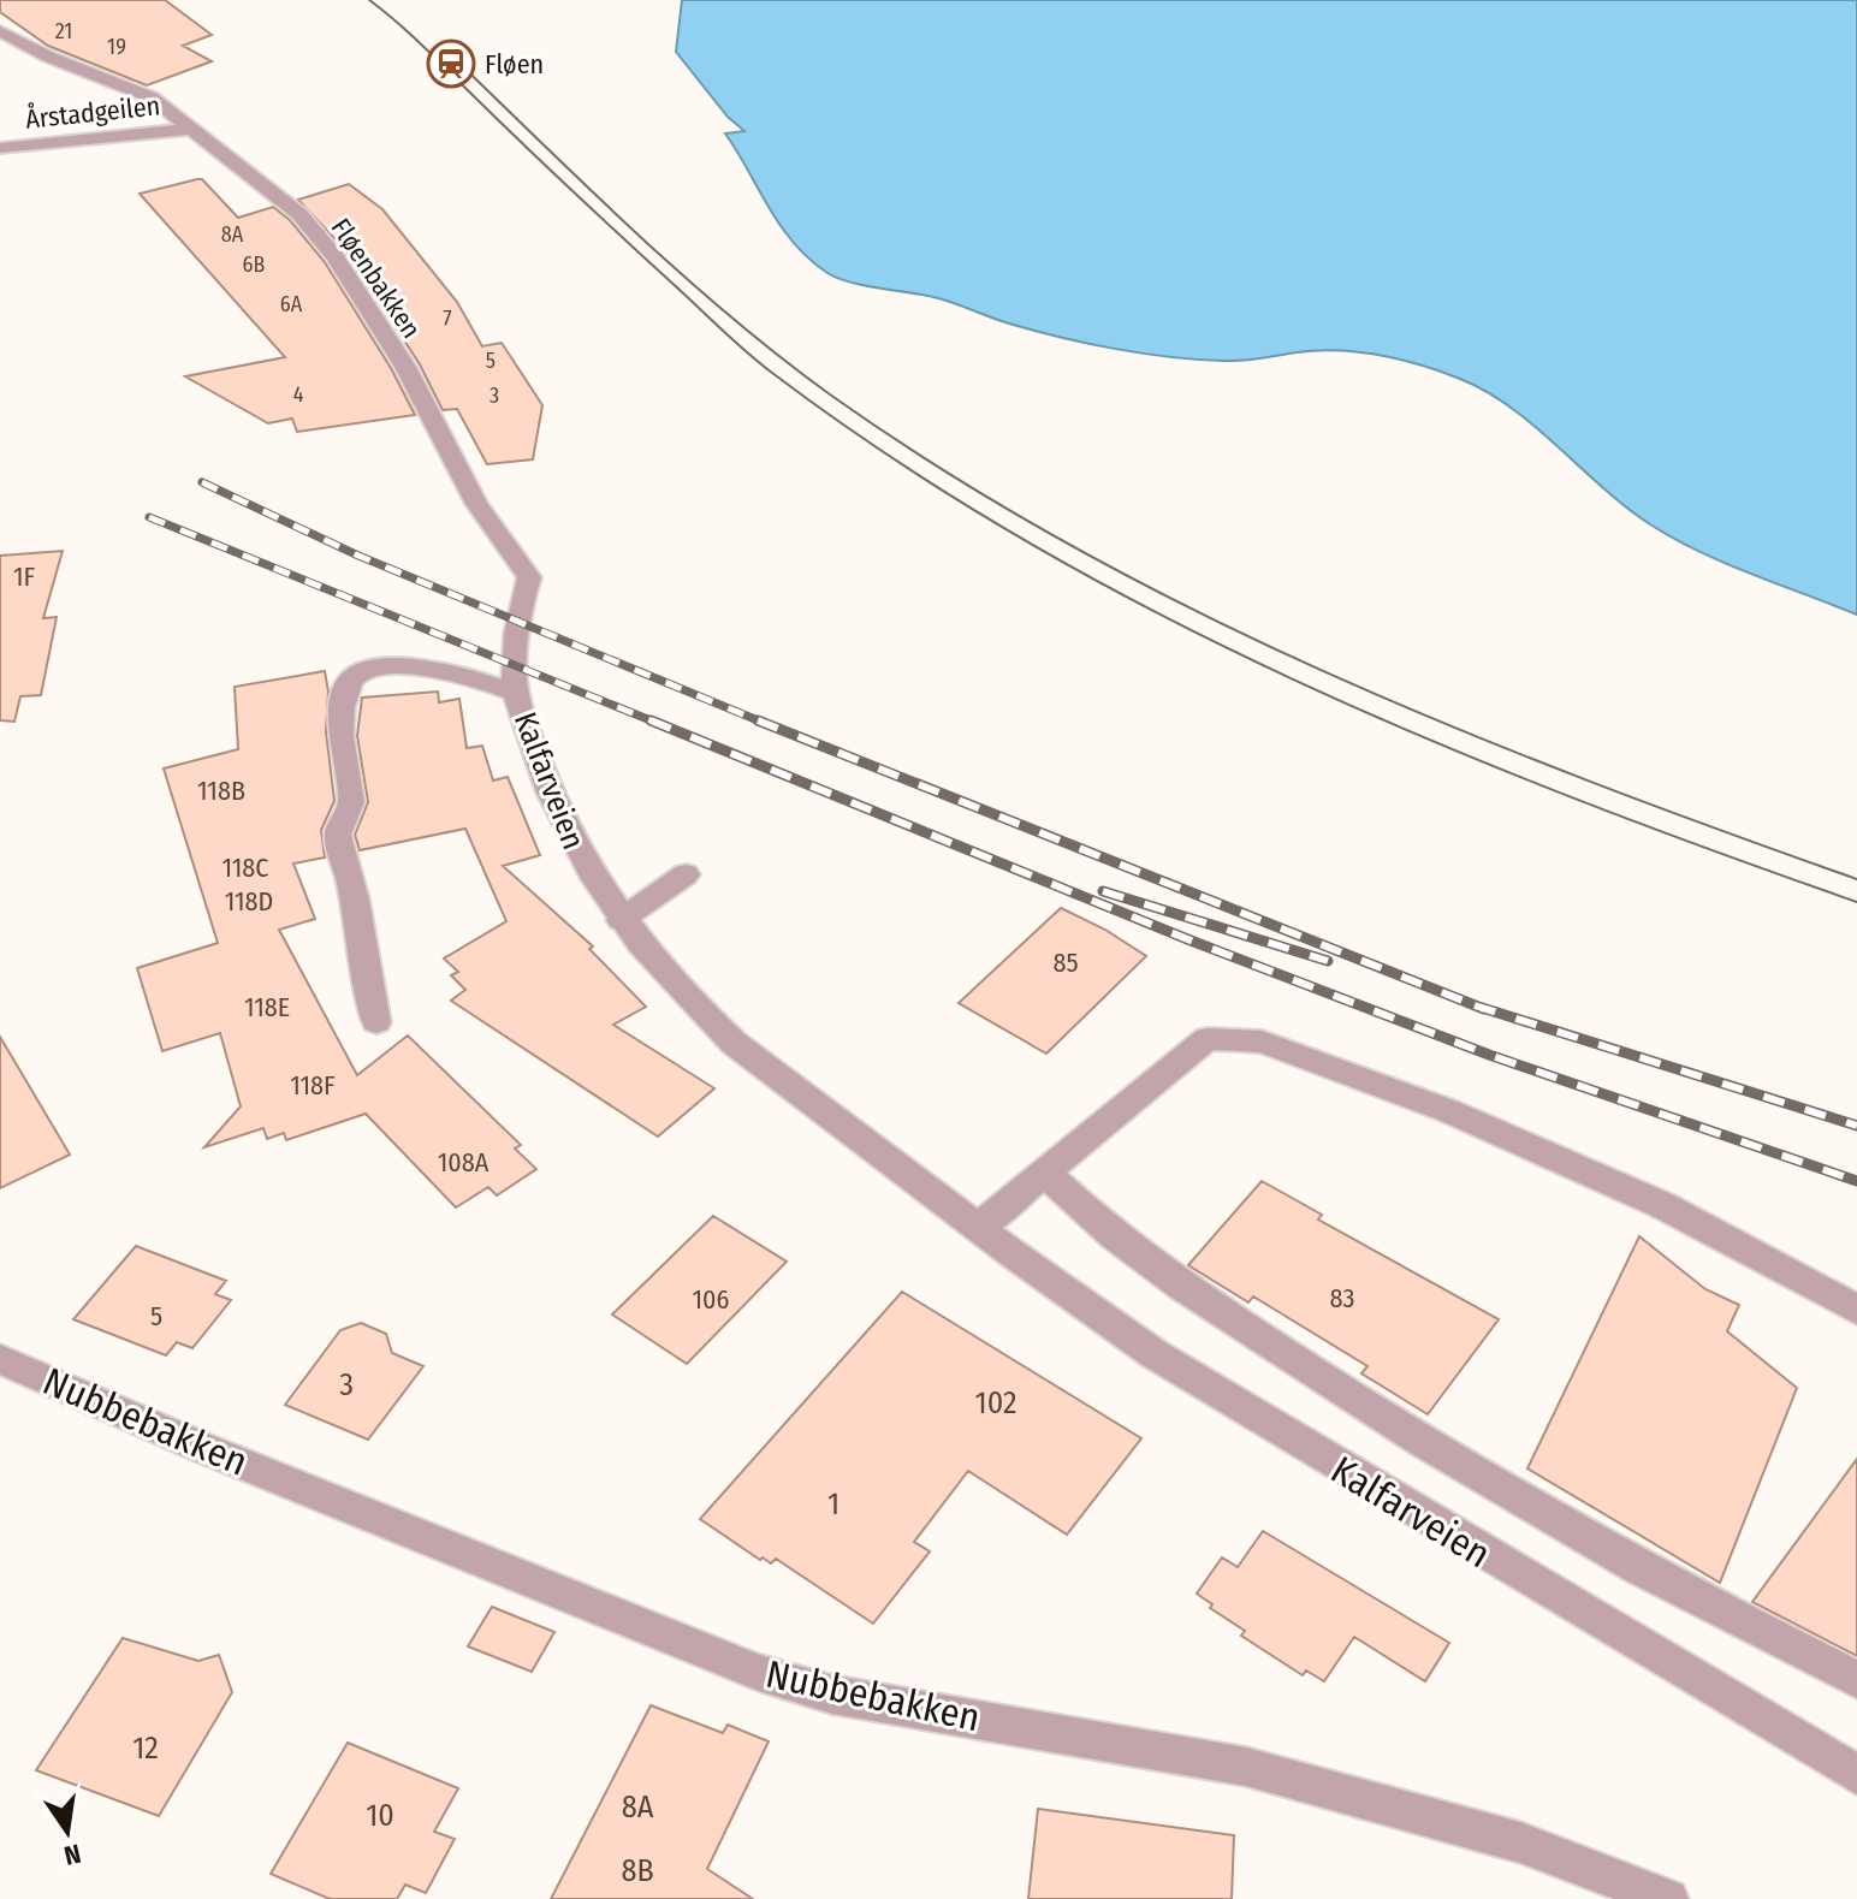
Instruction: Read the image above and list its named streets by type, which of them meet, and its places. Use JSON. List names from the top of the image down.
{
  "streets": {
    "street": [
      "Årstadgeilen",
      "Fløenbakken",
      "Kalfarveien",
      "Nubbebakken"
    ]
  },
  "crossings": [
    ["Årstadgeilen", "Fløenbakken"],
    ["Fløenbakken", "Kalfarveien"]
  ],
  "places": {
    "station": ["Fløen"]
  },
  "house_numbers": [
    "21",
    "19",
    "8A",
    "6B",
    "6A",
    "7",
    "5",
    "4",
    "3",
    "1F",
    "118B",
    "118C",
    "118D",
    "85",
    "118E",
    "118F",
    "108A",
    "83",
    "106",
    "5",
    "3",
    "102",
    "1",
    "12",
    "8A",
    "10",
    "8B"
  ],
  "north": "bottom"
}
